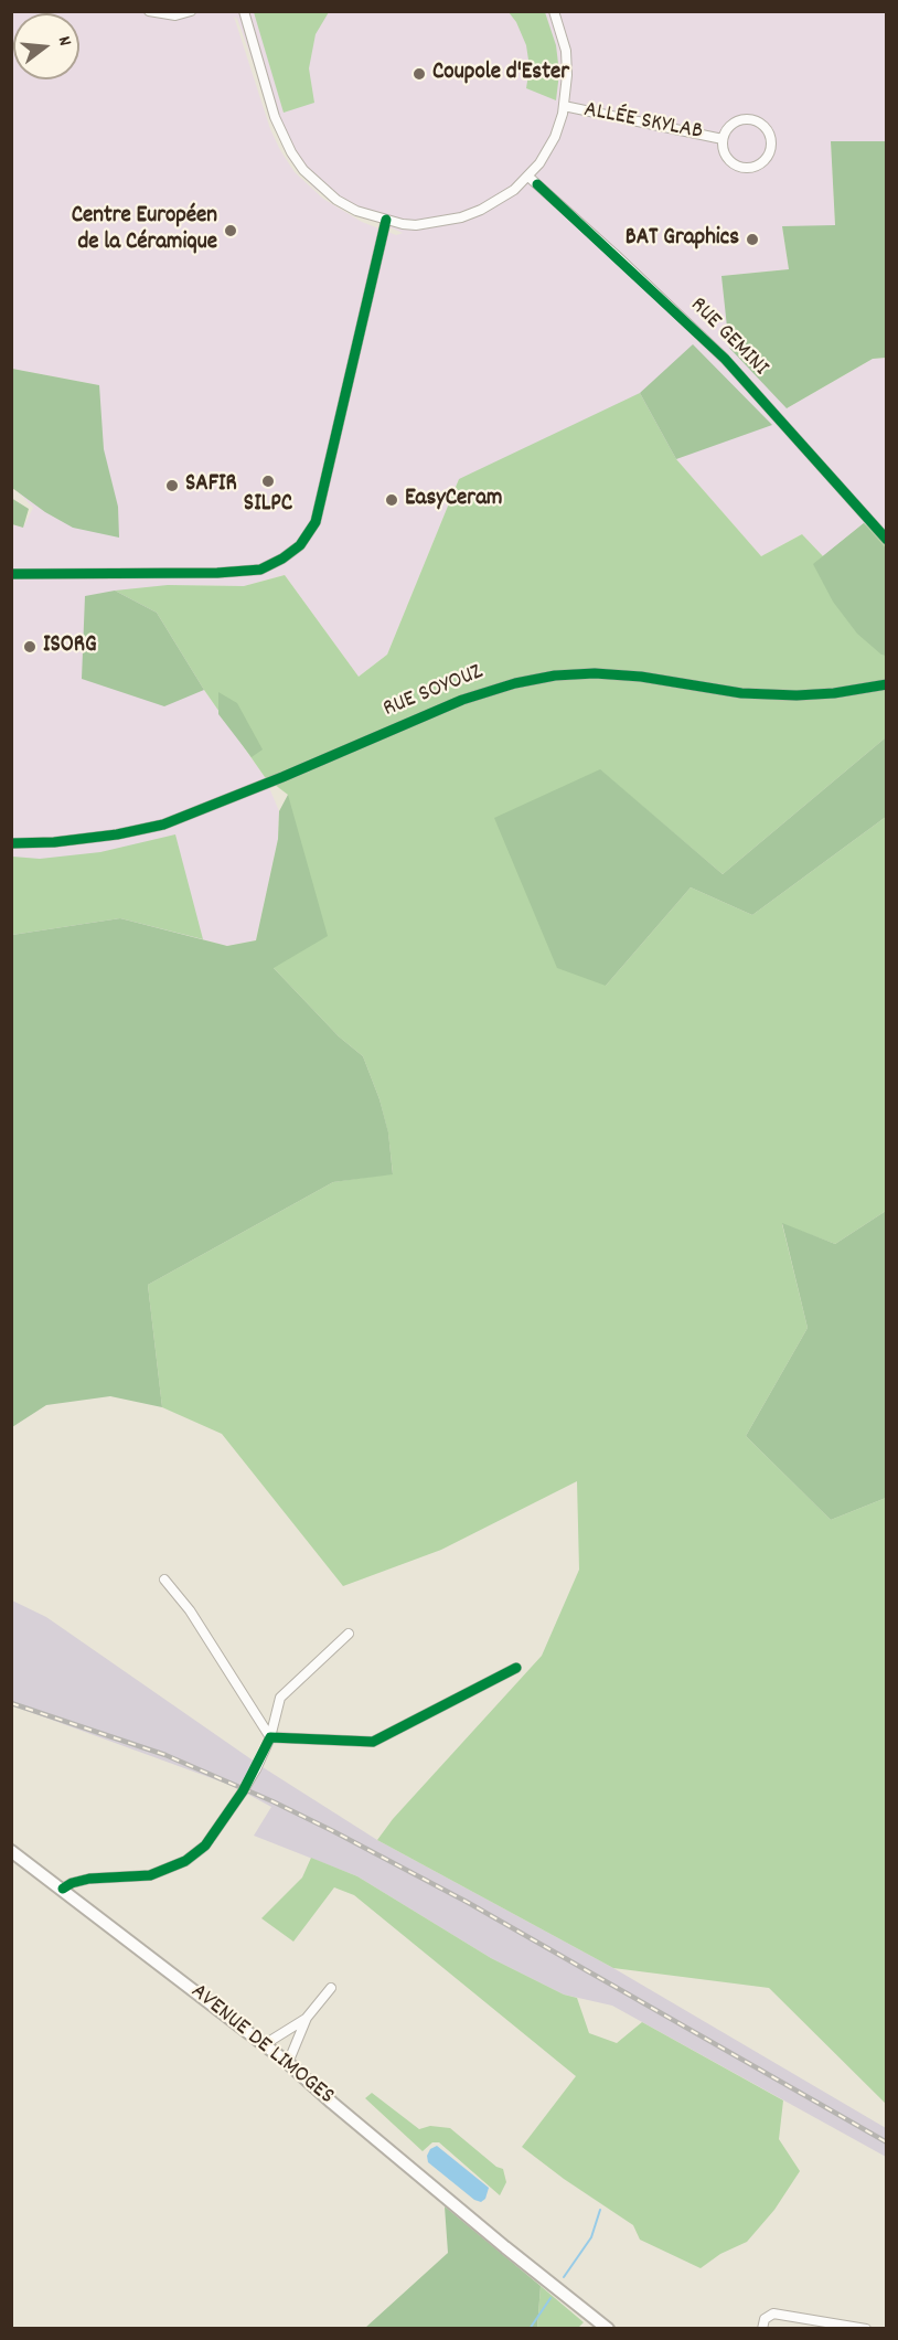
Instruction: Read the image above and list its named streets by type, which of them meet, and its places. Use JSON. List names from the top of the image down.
{
  "streets": {
    "main road": ["AVENUE DE LIMOGES"],
    "street": ["ALLÉE SKYLAB", "RUE GEMINI", "RUE SOYOUZ"]
  },
  "places": [
    "Coupole d'Ester",
    "Centre Européen de la Céramique",
    "BAT Graphics",
    "SILPC",
    "SAFIR",
    "EasyCeram",
    "ISORG"
  ],
  "north": "right"
}
